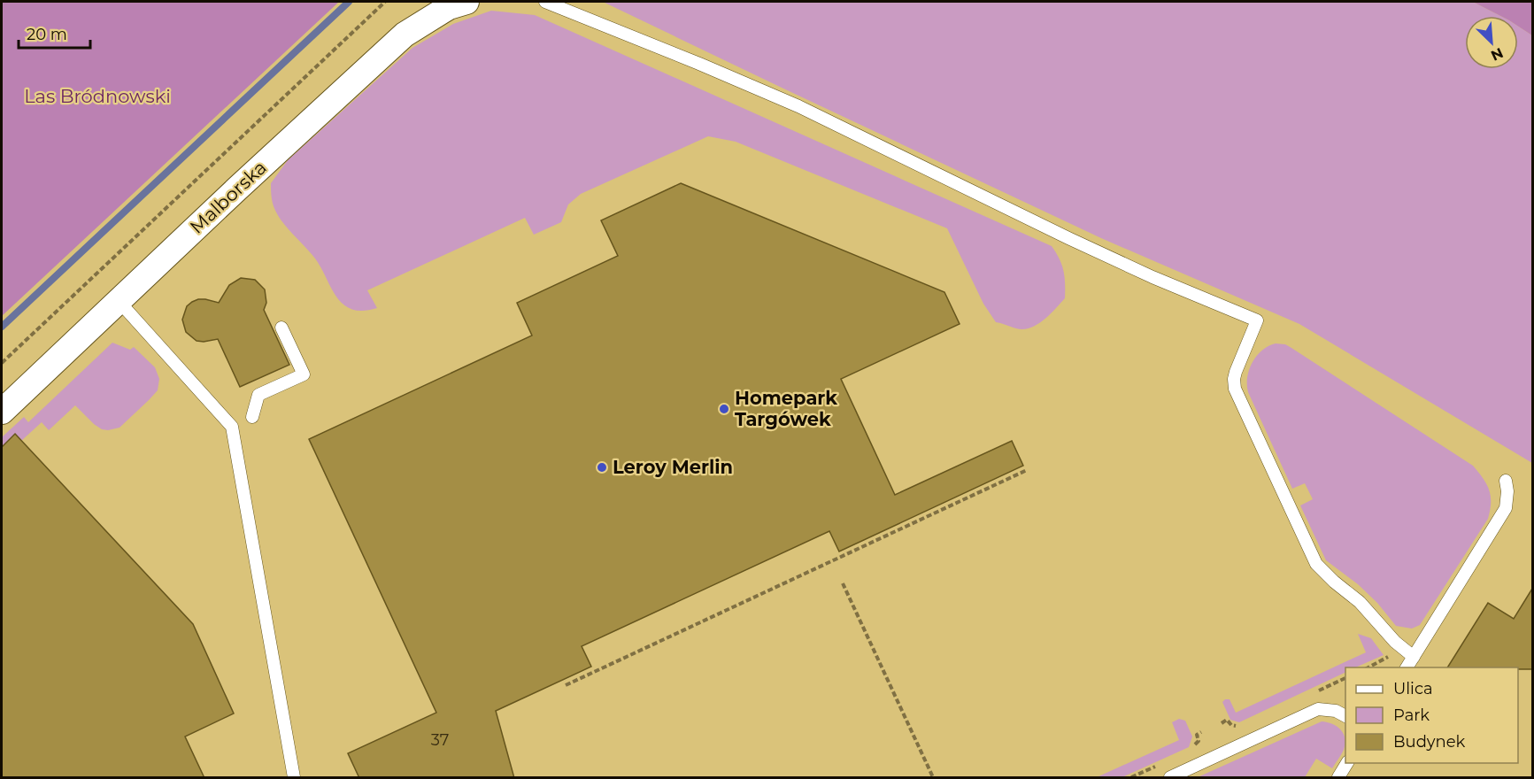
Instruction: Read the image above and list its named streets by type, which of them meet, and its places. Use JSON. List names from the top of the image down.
{
  "streets": {
    "street": ["Malborska"]
  },
  "parks": ["Las Bródnowski"],
  "places": ["Homepark Targówek", "Leroy Merlin"],
  "house_numbers": ["37"],
  "legend": ["Ulica", "Park", "Budynek"],
  "scale_bar": "20 m",
  "north": "bottom right"
}
